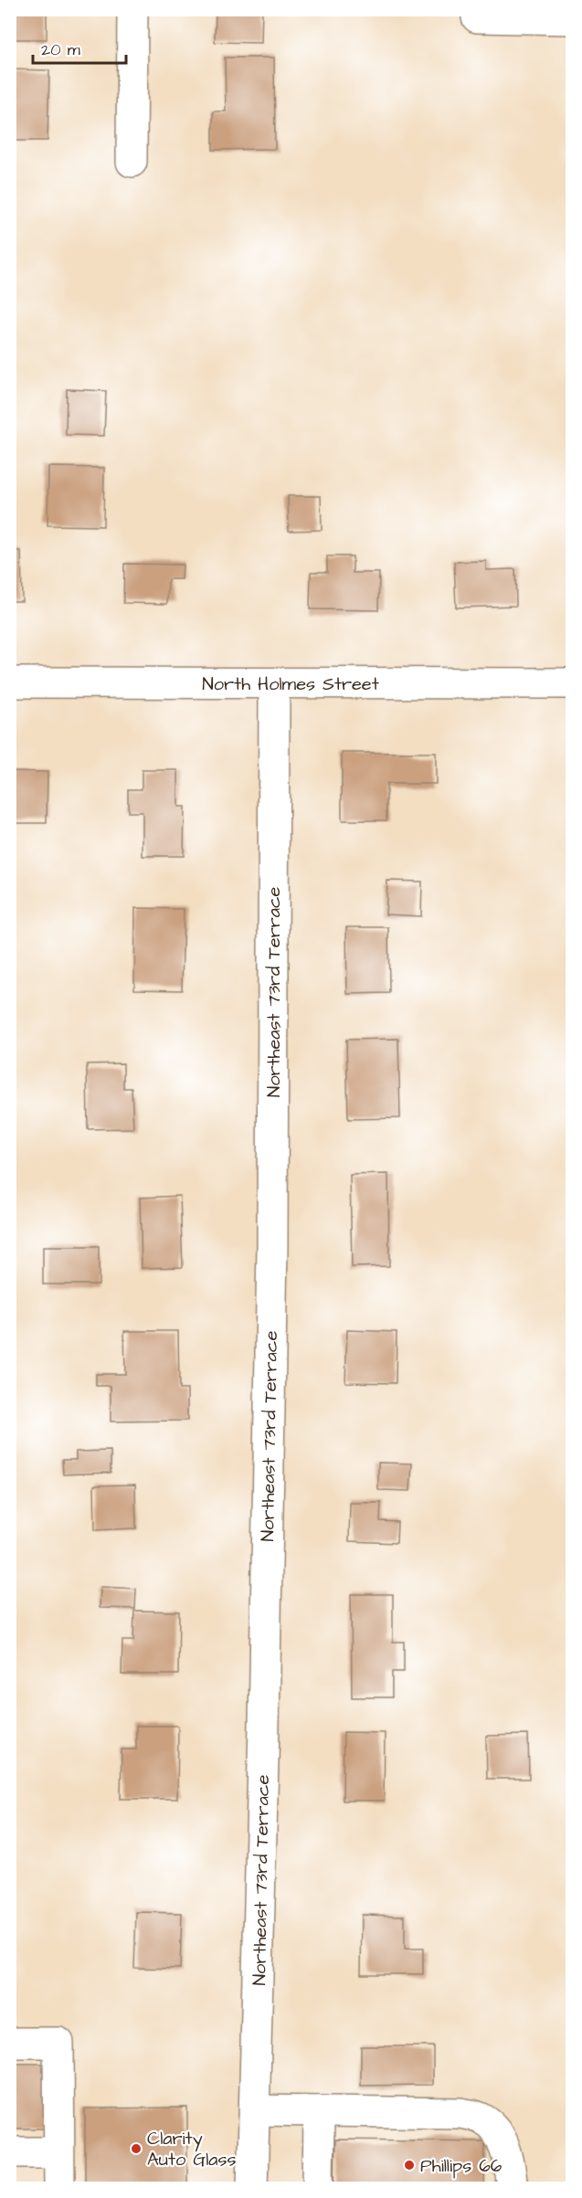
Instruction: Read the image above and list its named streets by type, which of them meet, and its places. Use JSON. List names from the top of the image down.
{
  "streets": {
    "street": ["North Holmes Street", "Northeast 73rd Terrace"]
  },
  "crossings": [
    ["North Holmes Street", "Northeast 73rd Terrace"]
  ],
  "places": ["Clarity Auto Glass", "Phillips 66"],
  "scale_bar": "20 m"
}
